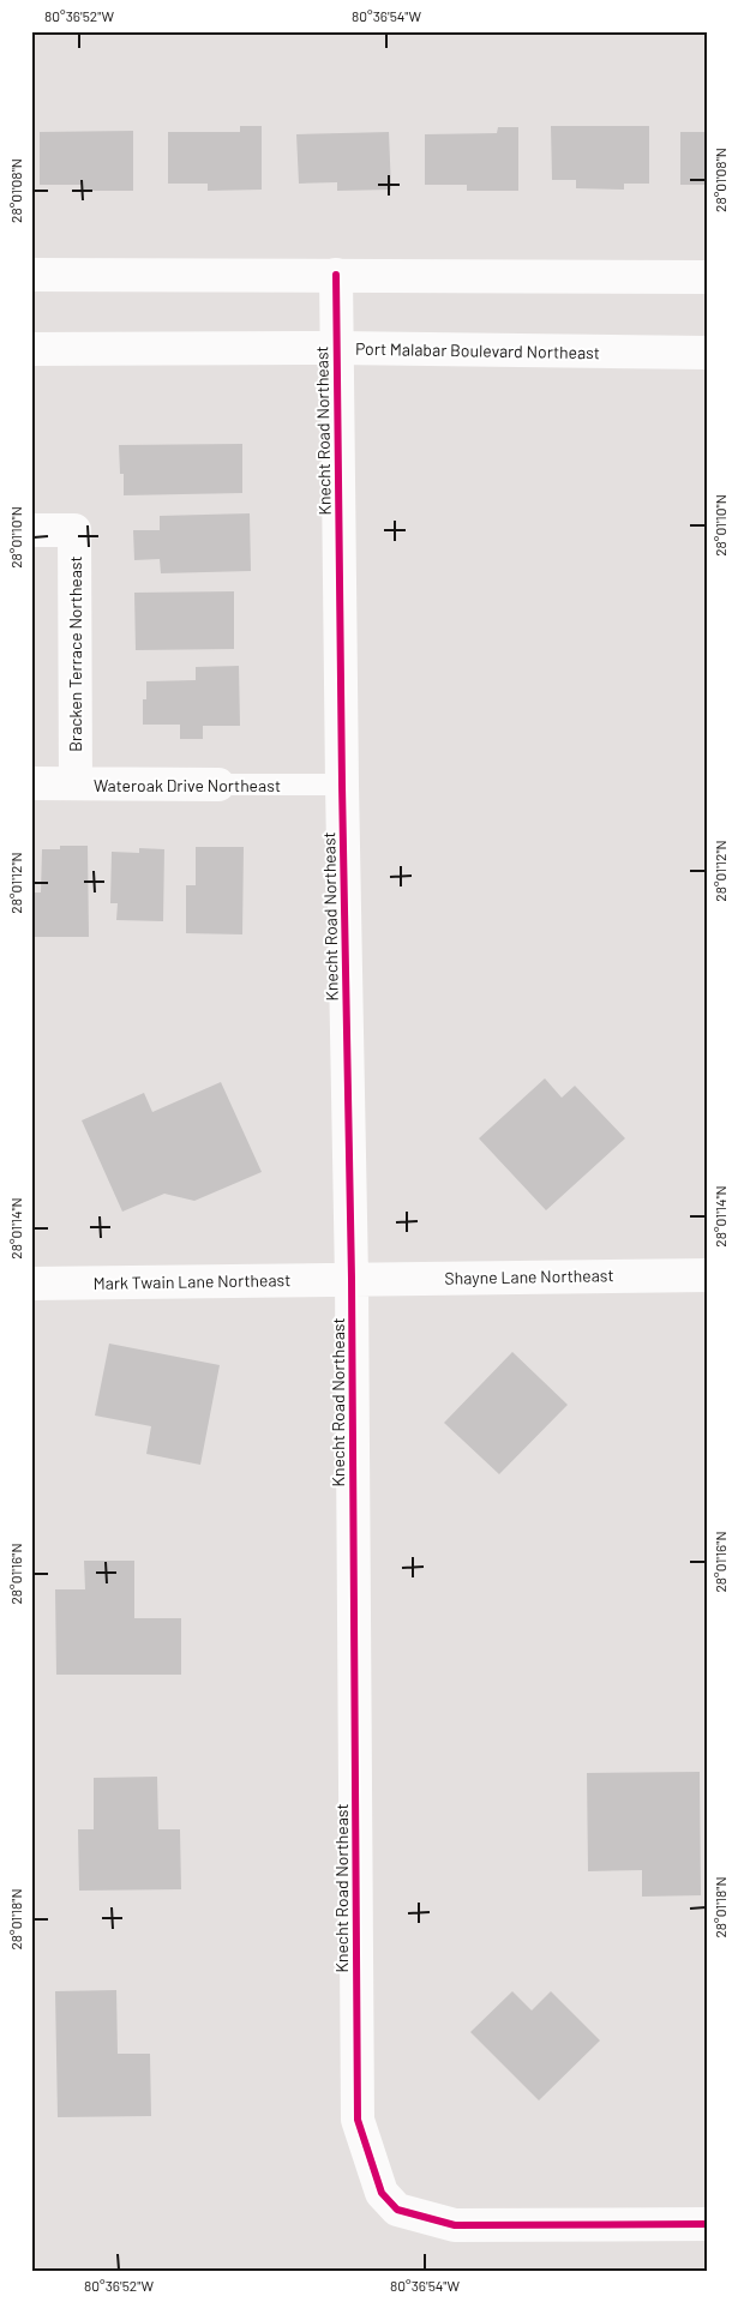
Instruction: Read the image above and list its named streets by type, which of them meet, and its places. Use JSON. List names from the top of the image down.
{
  "streets": {
    "street": [
      "Port Malabar Boulevard Northeast",
      "Knecht Road Northeast",
      "Bracken Terrace Northeast",
      "Wateroak Drive Northeast",
      "Shayne Lane Northeast",
      "Mark Twain Lane Northeast"
    ]
  },
  "crossings": [
    ["Port Malabar Boulevard Northeast", "Knecht Road Northeast"],
    ["Knecht Road Northeast", "Wateroak Drive Northeast"],
    ["Knecht Road Northeast", "Shayne Lane Northeast"],
    ["Knecht Road Northeast", "Mark Twain Lane Northeast"],
    ["Bracken Terrace Northeast", "Wateroak Drive Northeast"],
    ["Shayne Lane Northeast", "Mark Twain Lane Northeast"]
  ],
  "coordinates": [
    "80°36'52\"W",
    "80°36'54\"W",
    "28°01'08\"N",
    "28°01'10\"N",
    "28°01'12\"N",
    "28°01'14\"N",
    "28°01'16\"N",
    "28°01'18\"N"
  ]
}
